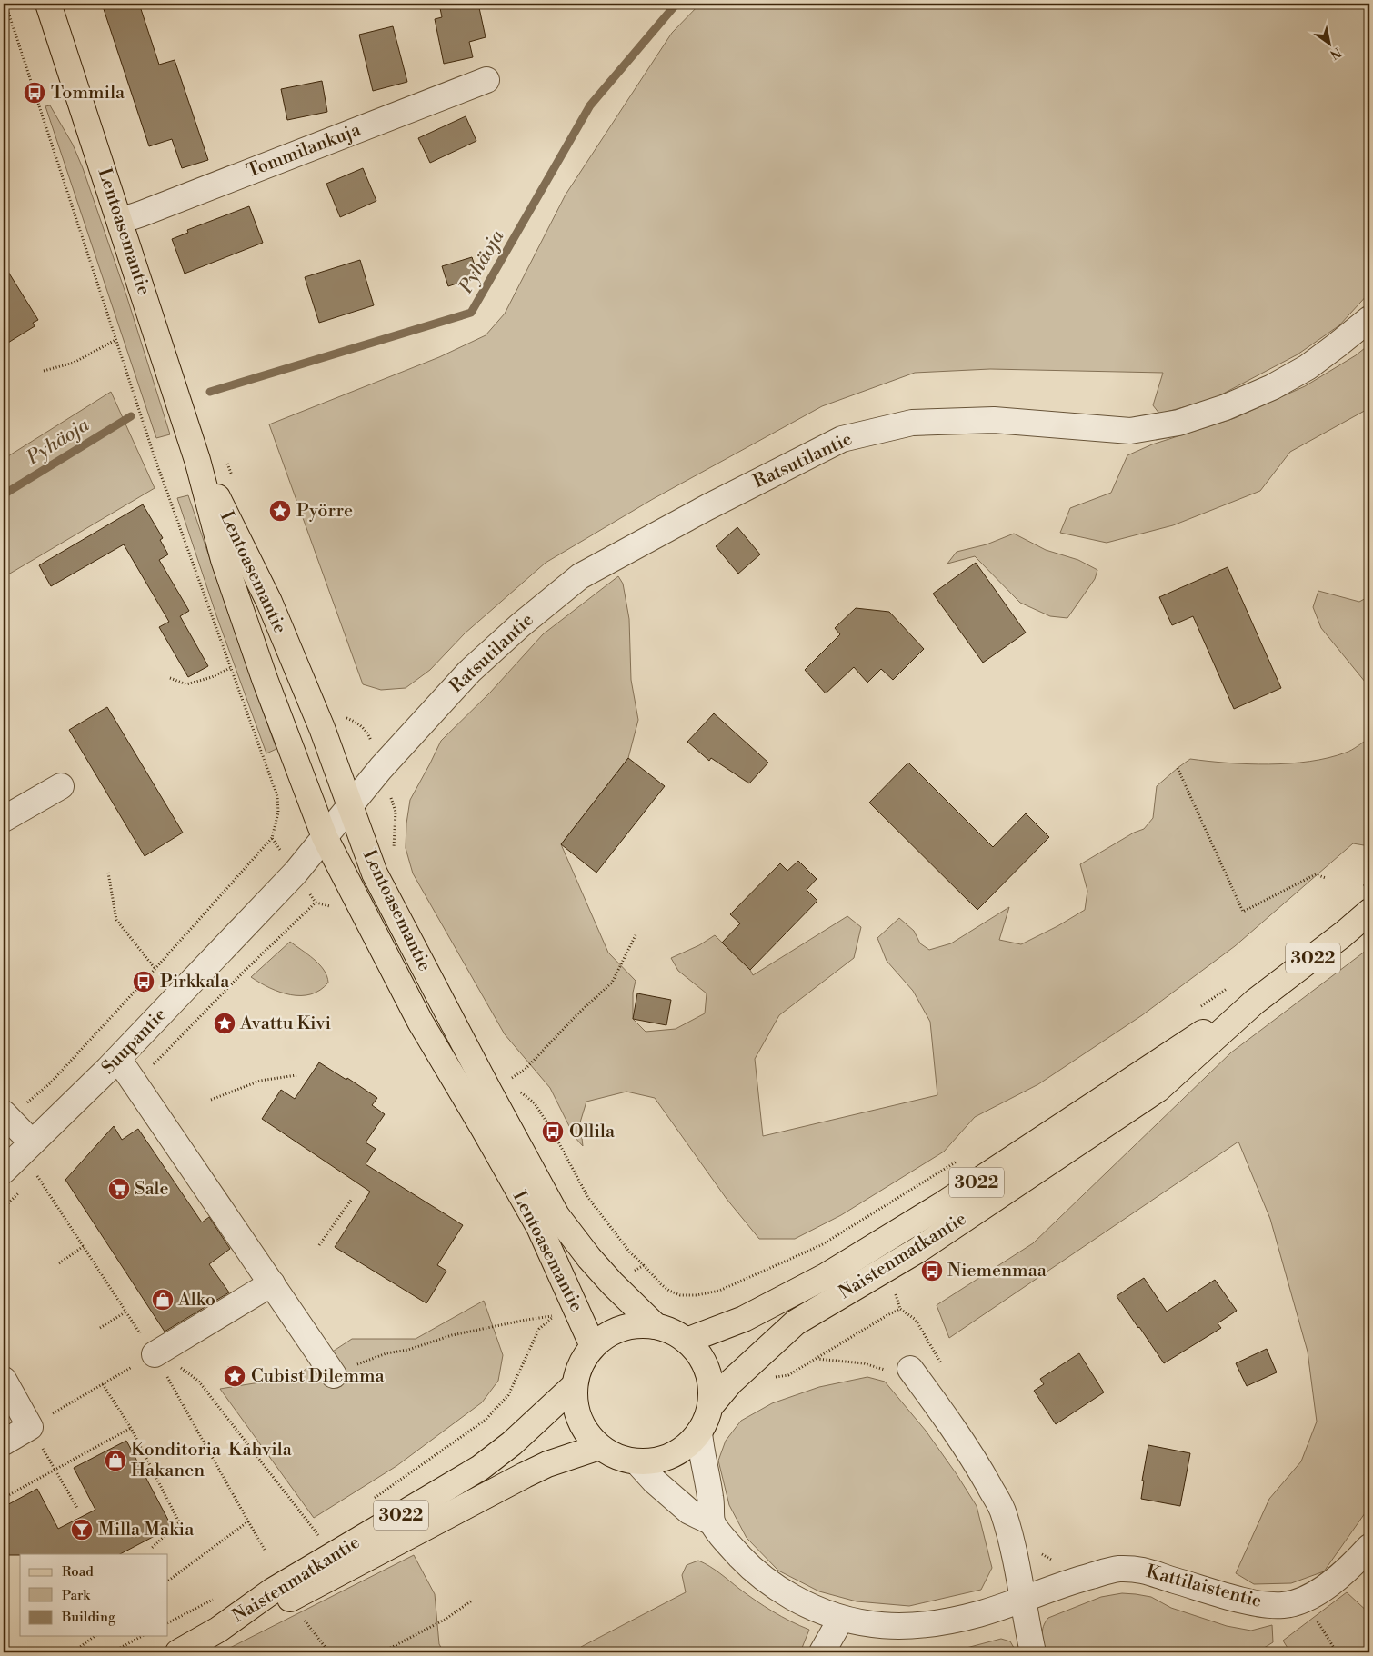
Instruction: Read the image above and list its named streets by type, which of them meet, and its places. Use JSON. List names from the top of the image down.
{
  "streets": {
    "main road": ["Lentoasemantie", "3022", "Naistenmatkantie"],
    "street": [
      "Tommilankuja",
      "Ratsutilantie",
      "Suupantie",
      "Kattilaistentie"
    ]
  },
  "crossings": [
    ["Tommilankuja", "Lentoasemantie"],
    ["Lentoasemantie", "Ratsutilantie"],
    ["Lentoasemantie", "3022"],
    ["Lentoasemantie", "Suupantie"],
    ["Lentoasemantie", "Naistenmatkantie"],
    ["Ratsutilantie", "Suupantie"],
    ["3022", "Naistenmatkantie"]
  ],
  "water": ["Pyhäoja"],
  "places": {
    "bus stop": [
      "Tommila",
      "Pirkkala",
      "Ollila",
      "Niemenmaa"
    ],
    "place": ["Pyörre", "Avattu Kivi", "Cubist Dilemma"],
    "supermarket": ["Sale"],
    "shop": ["Alko", "Konditoria-Kahvila Hakanen"],
    "bar": ["Milla Makia"]
  },
  "legend": ["Road", "Park", "Building"],
  "north": "bottom right"
}
